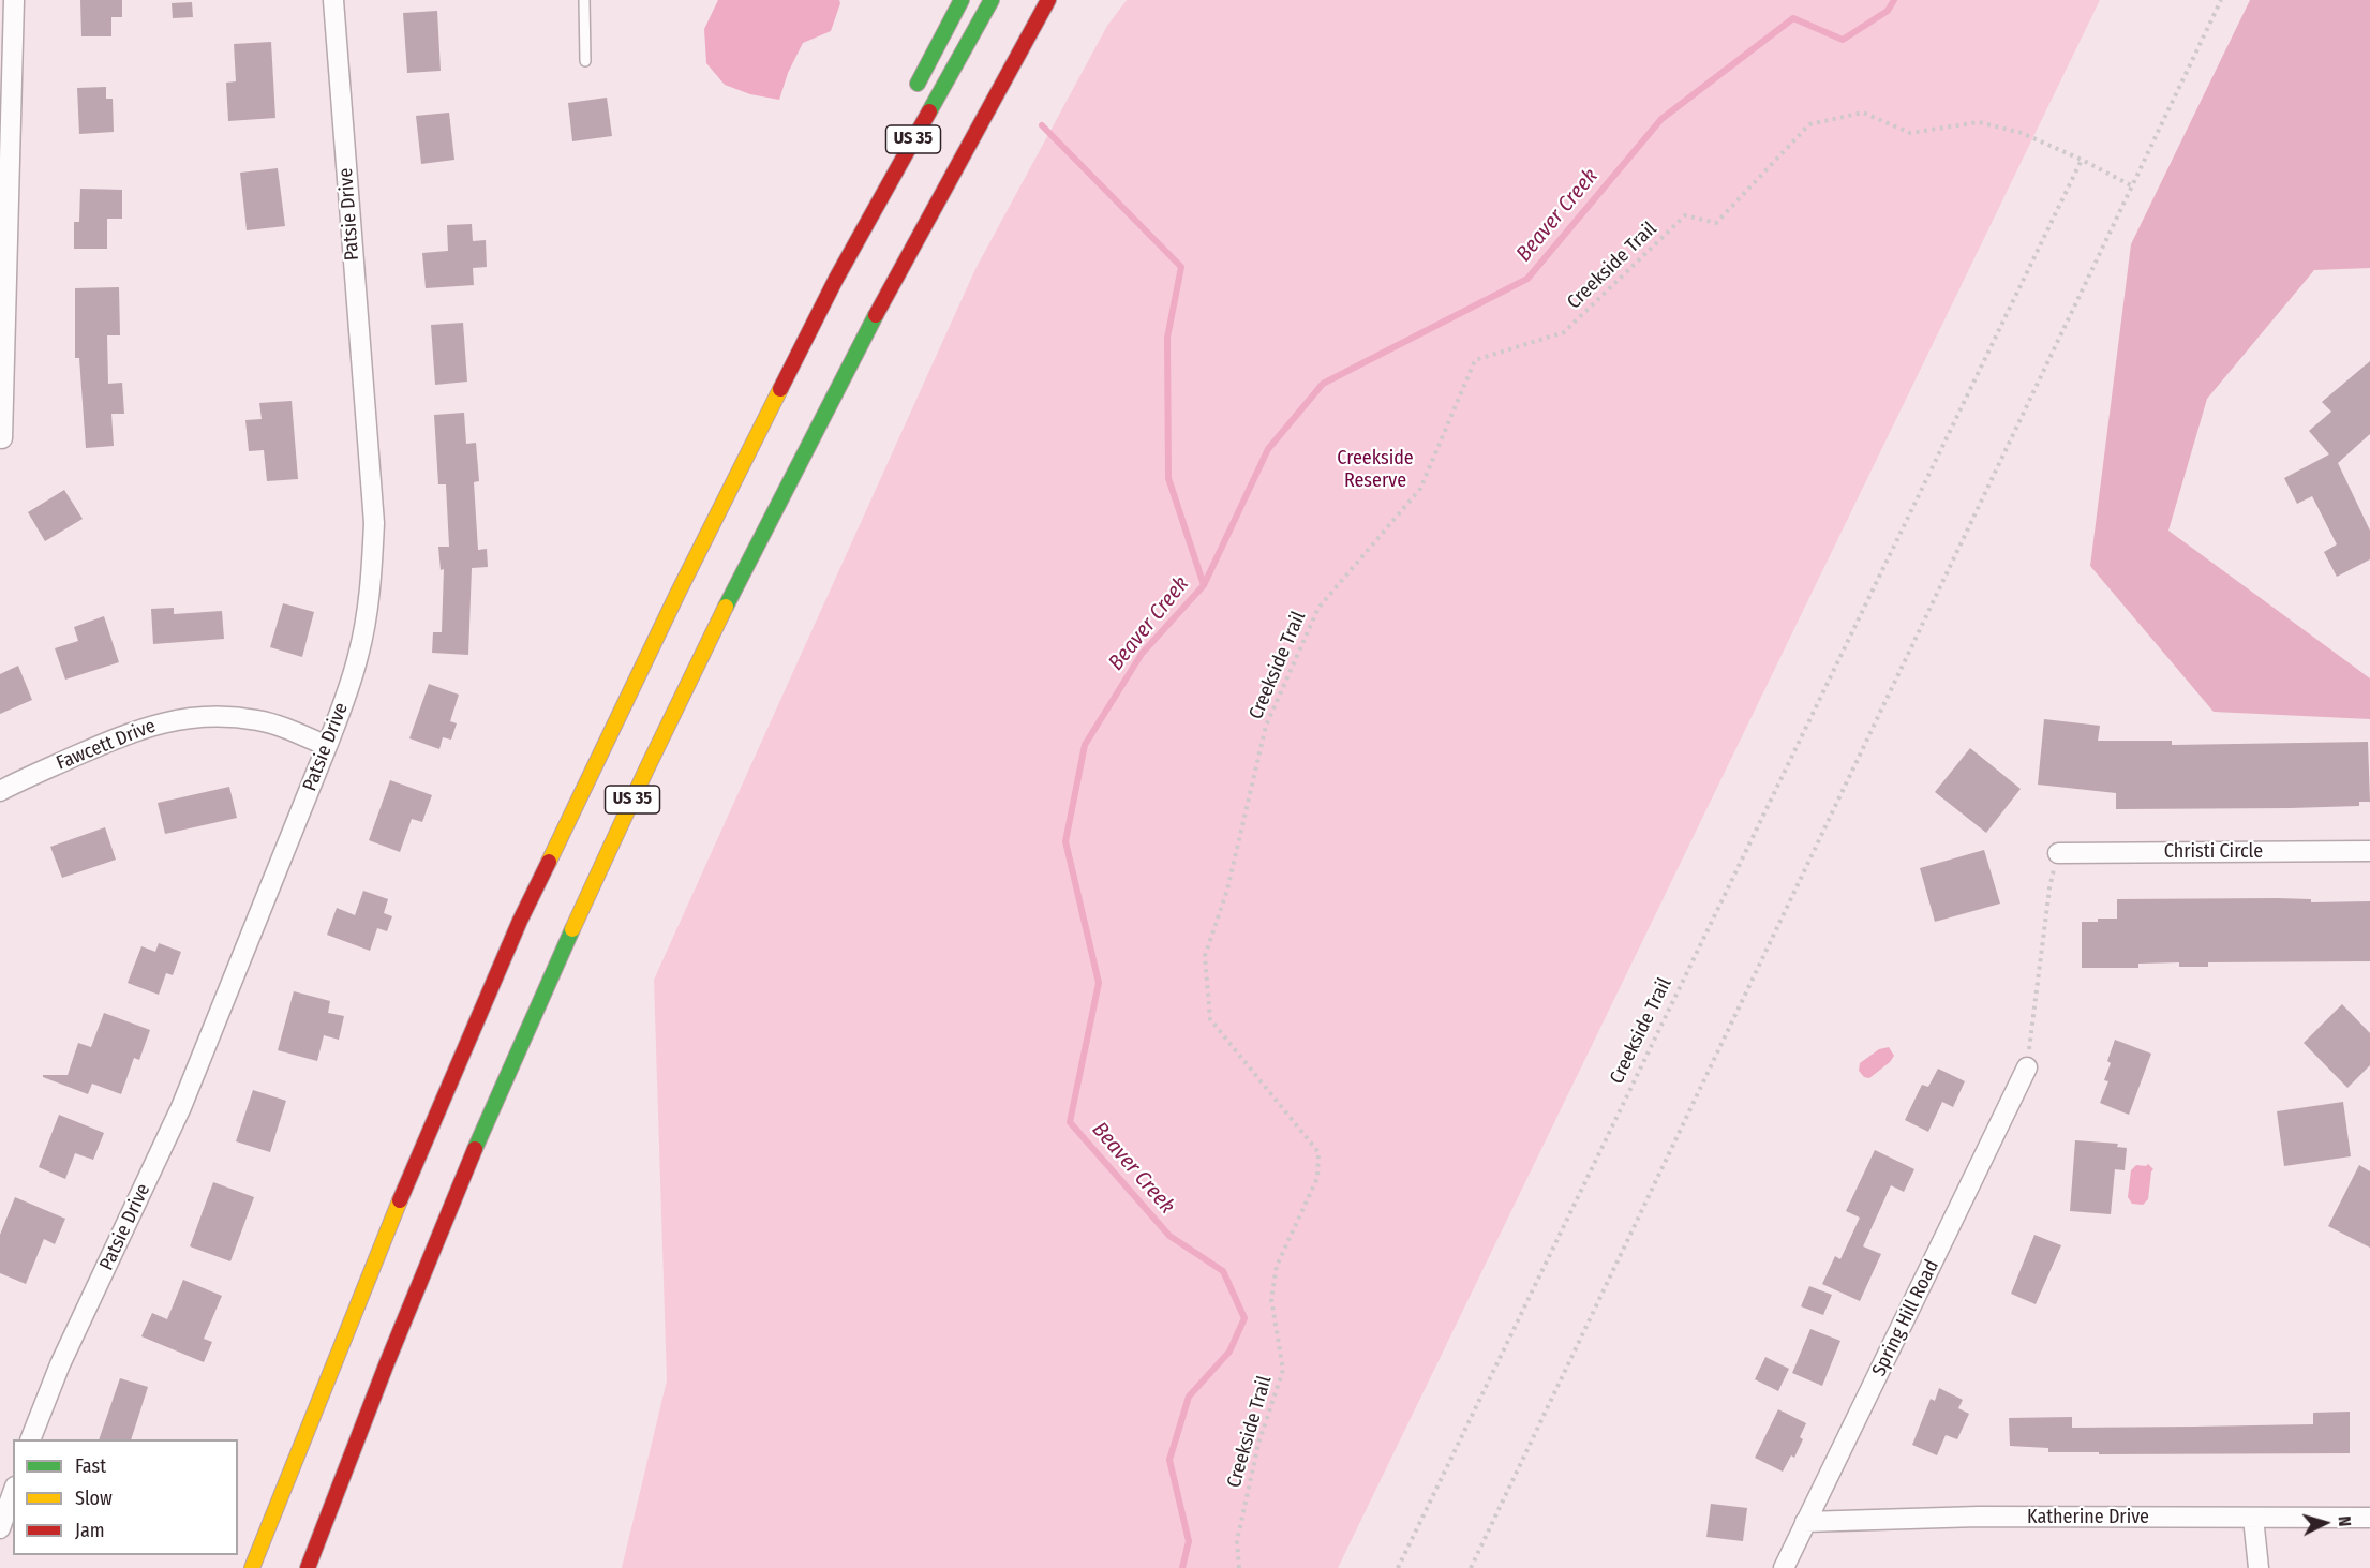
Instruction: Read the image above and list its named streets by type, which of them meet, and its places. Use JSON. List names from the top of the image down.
{
  "streets": {
    "highway": ["US 35"],
    "street": [
      "Patsie Drive",
      "Fawcett Drive",
      "Christi Circle",
      "Spring Hill Road",
      "Katherine Drive"
    ],
    "path": ["Creekside Trail"]
  },
  "crossings": [
    ["Patsie Drive", "Fawcett Drive"],
    ["Spring Hill Road", "Katherine Drive"]
  ],
  "water": ["Beaver Creek"],
  "parks": ["Creekside Reserve"],
  "legend": ["Fast", "Slow", "Jam"],
  "north": "right"
}
